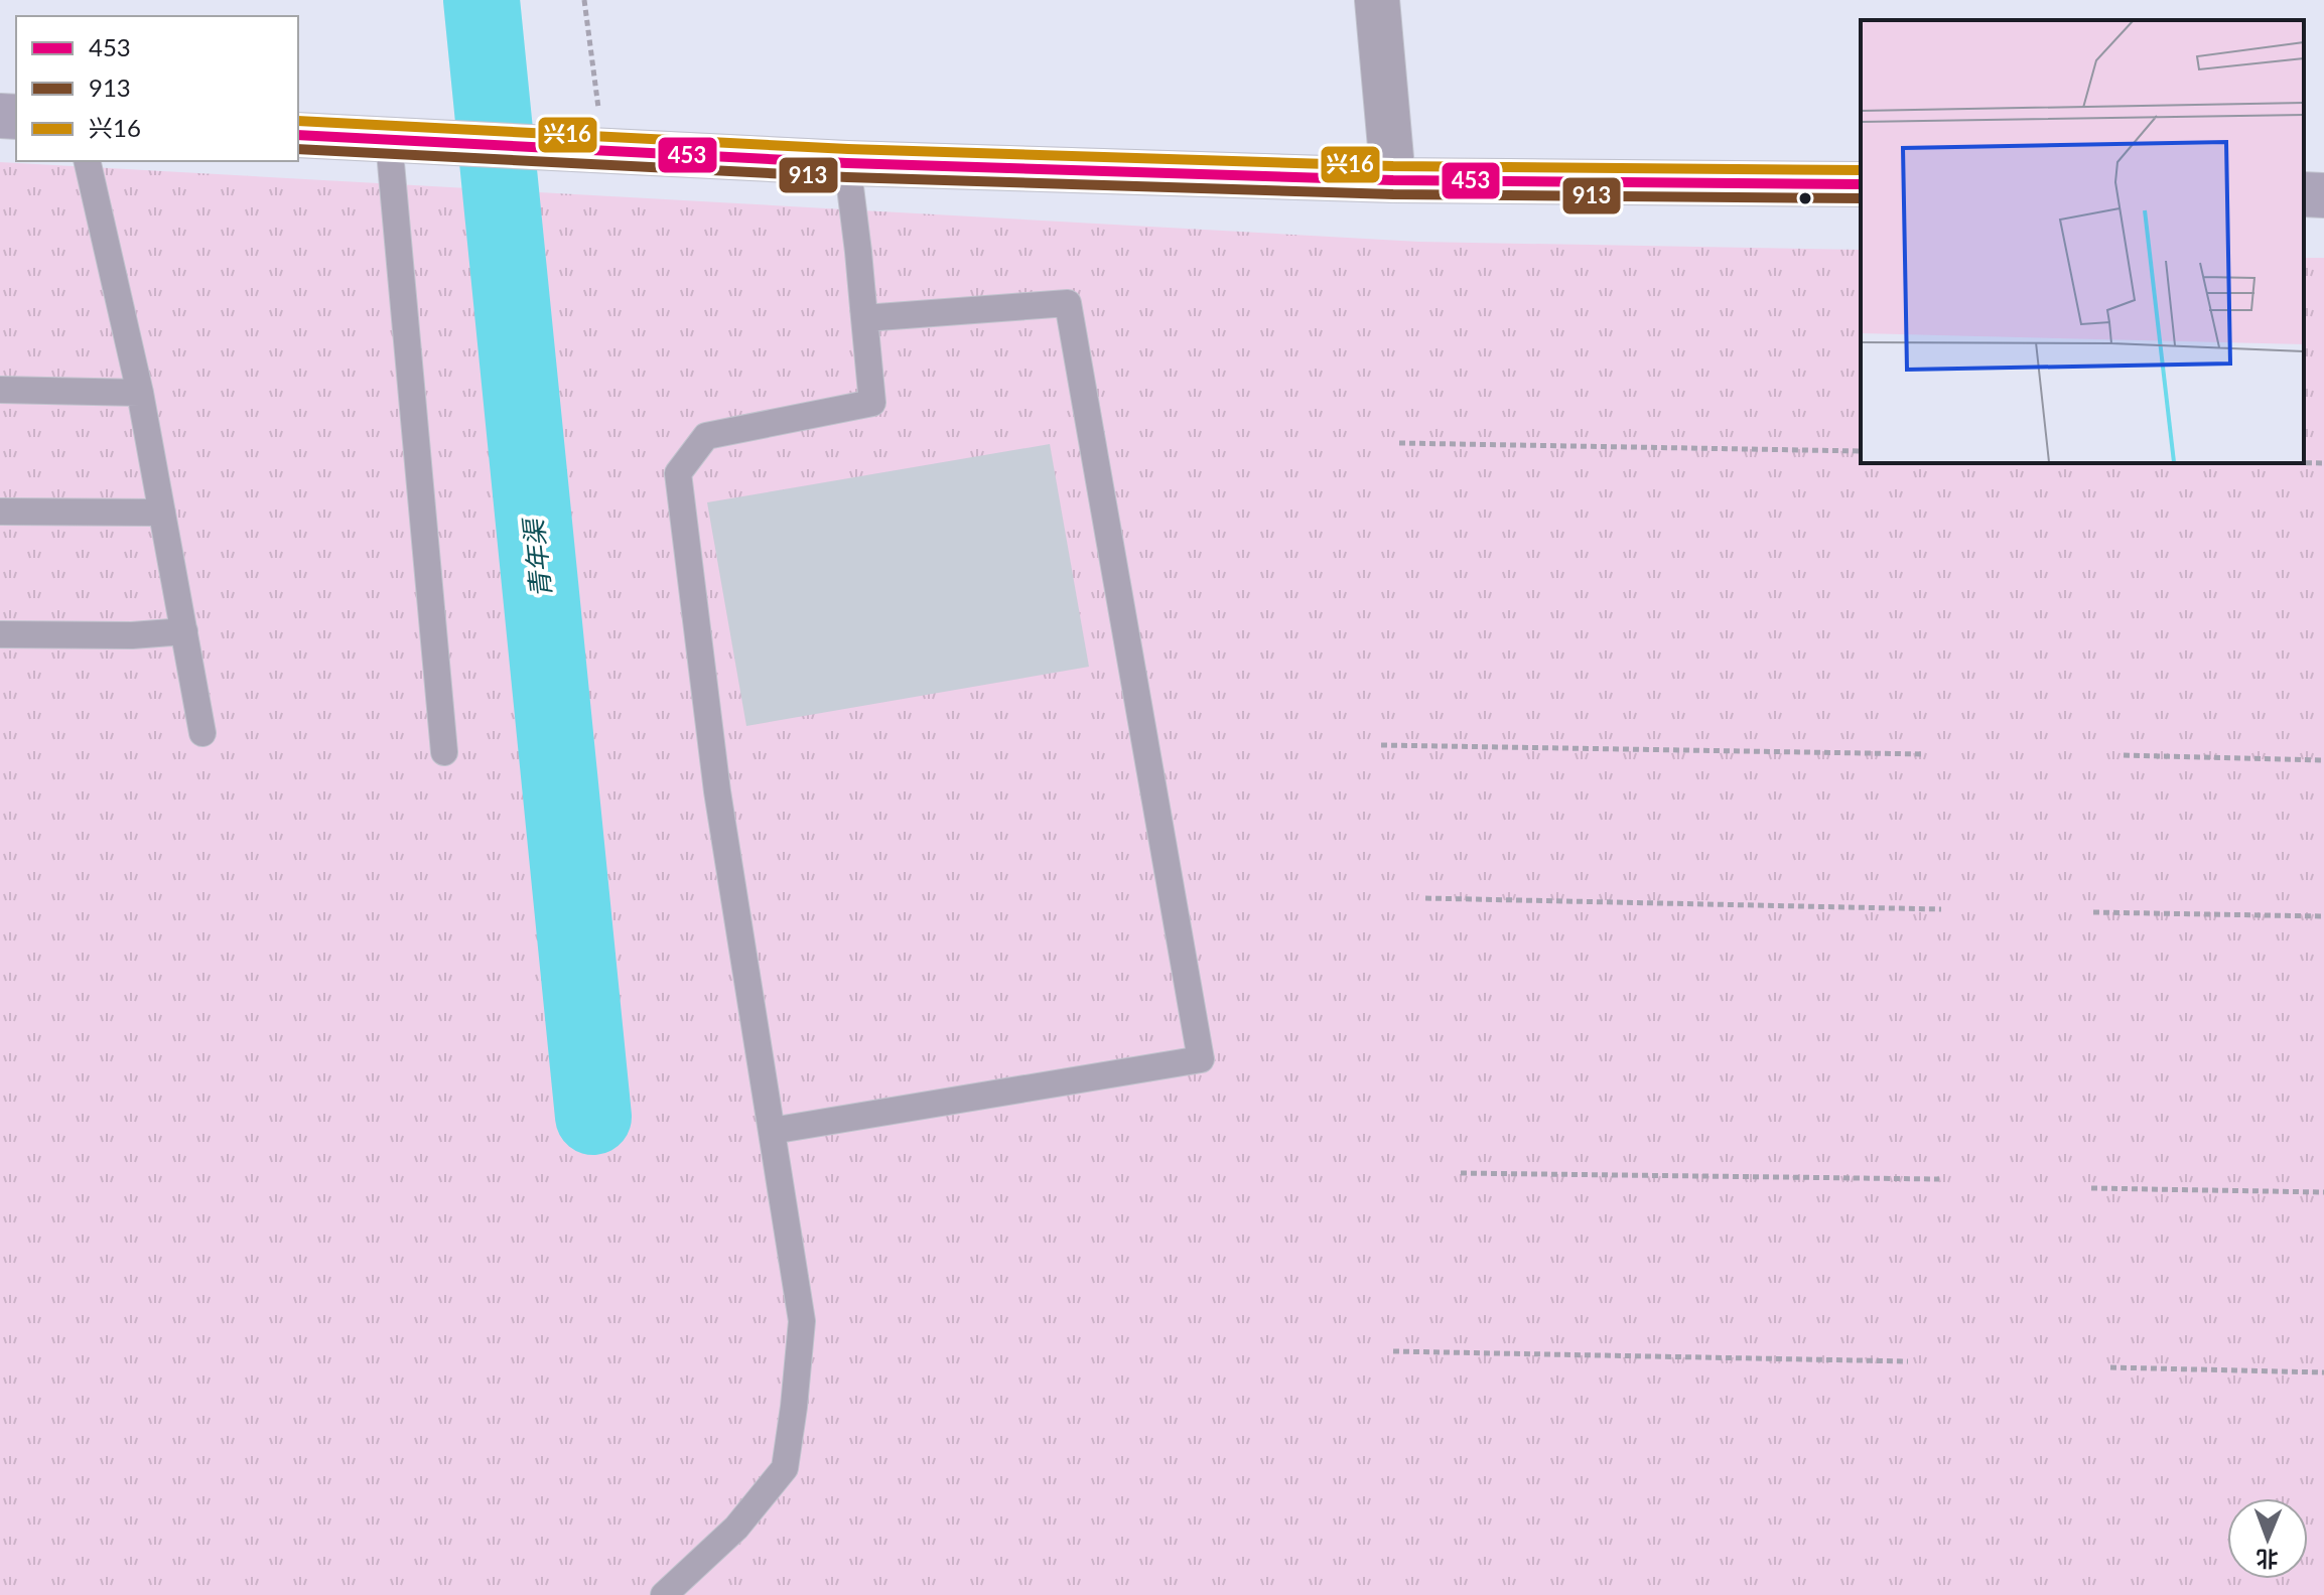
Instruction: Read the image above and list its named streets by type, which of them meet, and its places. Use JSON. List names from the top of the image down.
{
  "water": ["青年渠"],
  "lines": ["transit line 兴16", "transit line 453", "transit line 913"],
  "legend": ["453", "913", "兴16"],
  "north": "bottom"
}
